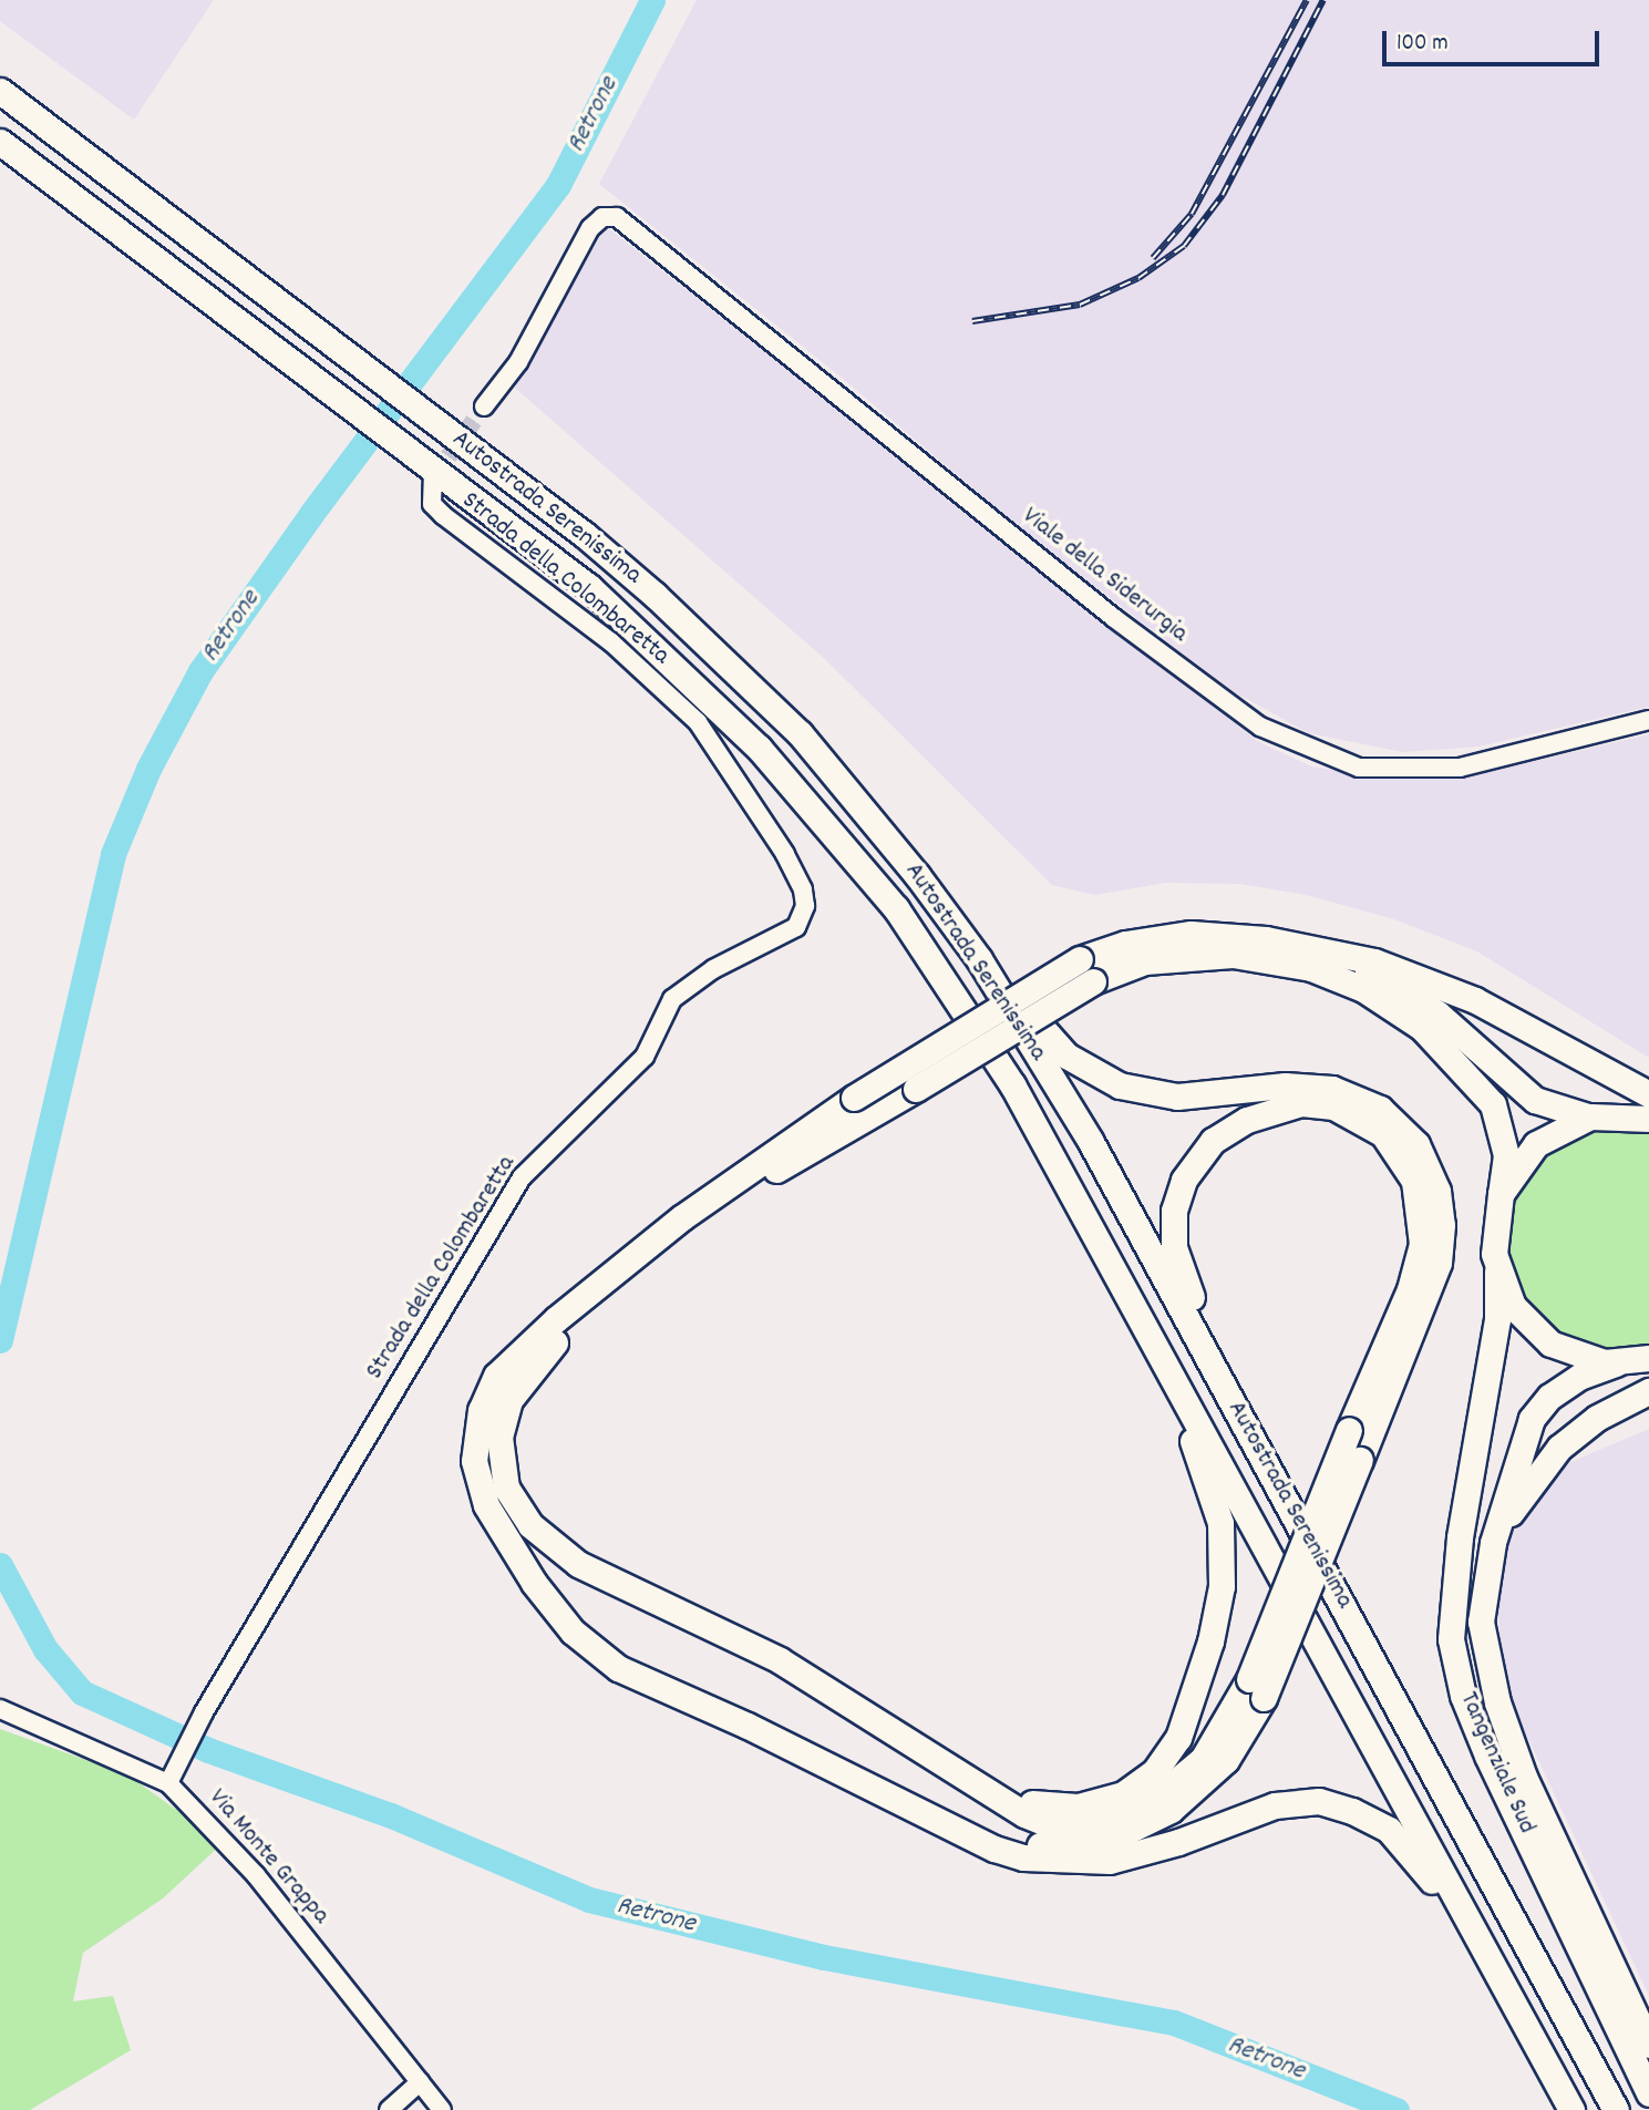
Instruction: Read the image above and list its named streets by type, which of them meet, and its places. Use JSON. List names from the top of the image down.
{
  "streets": {
    "highway": ["Autostrada Serenissima", "Tangenziale Sud"],
    "street": ["Viale della Siderurgia", "Strada della Colombaretta", "Via Monte Grappa"]
  },
  "crossings": [
    ["Strada della Colombaretta", "Via Monte Grappa"]
  ],
  "water": ["Retrone"],
  "scale_bar": "100 m"
}
